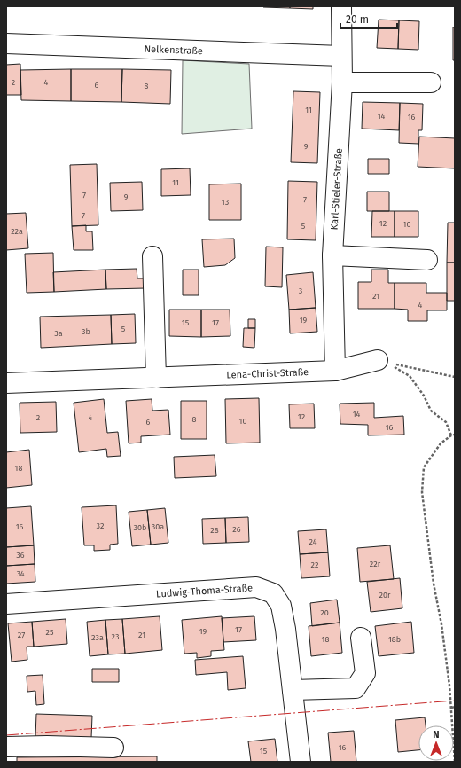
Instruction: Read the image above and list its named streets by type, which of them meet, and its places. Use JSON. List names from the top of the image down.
{
  "streets": {
    "street": [
      "Nelkenstraße",
      "Karl-Stieler-Straße",
      "Lena-Christ-Straße",
      "Ludwig-Thoma-Straße"
    ]
  },
  "crossings": [
    ["Nelkenstraße", "Karl-Stieler-Straße"],
    ["Karl-Stieler-Straße", "Lena-Christ-Straße"]
  ],
  "house_numbers": [
    "2",
    "4",
    "6",
    "8",
    "11",
    "14",
    "16",
    "9",
    "11",
    "7",
    "9",
    "7",
    "13",
    "7",
    "12",
    "10",
    "5",
    "22a",
    "3",
    "21",
    "4",
    "19",
    "15",
    "17",
    "5",
    "3b",
    "3a",
    "14",
    "12",
    "2",
    "4",
    "8",
    "10",
    "6",
    "16",
    "18",
    "32",
    "16",
    "30a",
    "30b",
    "26",
    "28",
    "24",
    "36",
    "22r",
    "22",
    "34",
    "20r",
    "20",
    "17",
    "19",
    "25",
    "27",
    "21",
    "23",
    "23a",
    "18",
    "18b",
    "16",
    "15"
  ],
  "scale_bar": "20 m",
  "north": "top"
}
